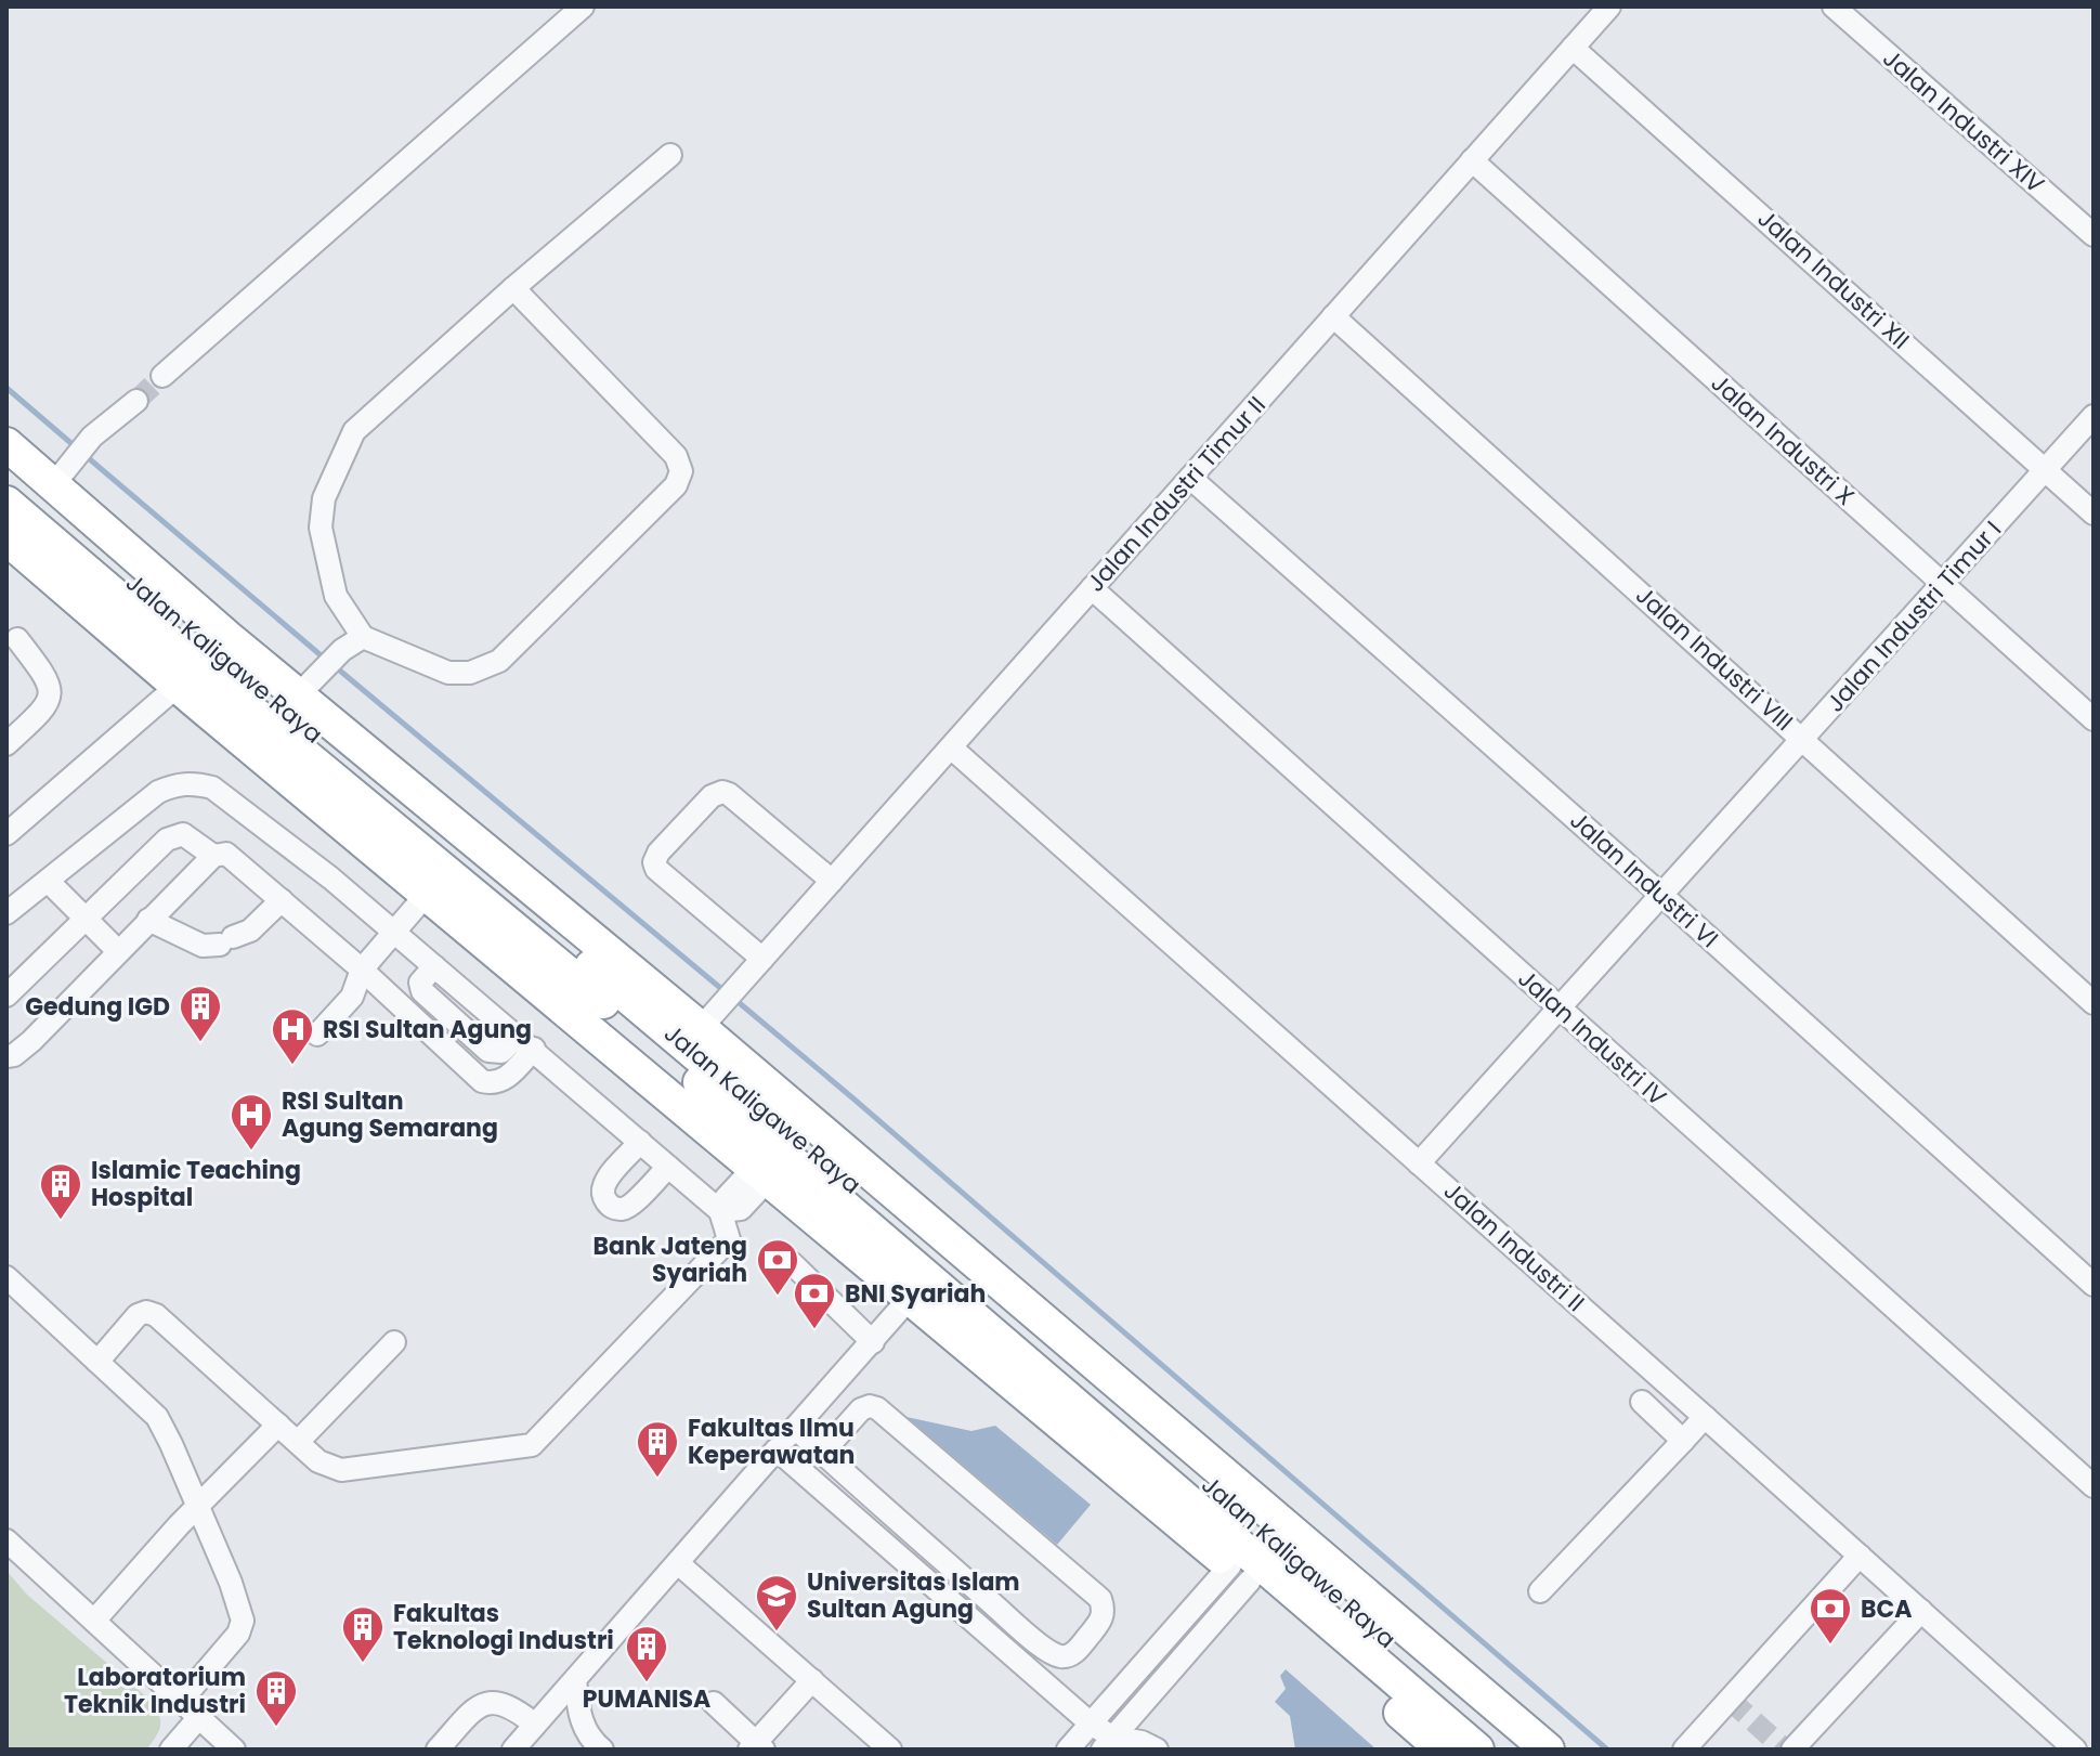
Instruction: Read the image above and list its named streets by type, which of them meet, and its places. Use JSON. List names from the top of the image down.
{
  "streets": {
    "highway": ["Jalan Kaligawe Raya"],
    "lane": [
      "Jalan Industri XIV",
      "Jalan Industri XII",
      "Jalan Industri X",
      "Jalan Industri Timur II",
      "Jalan Industri Timur I",
      "Jalan Industri VIII",
      "Jalan Industri VI",
      "Jalan Industri IV",
      "Jalan Industri II"
    ]
  },
  "crossings": [
    ["Jalan Industri XII", "Jalan Industri Timur II"],
    ["Jalan Industri XII", "Jalan Industri Timur I"],
    ["Jalan Industri X", "Jalan Industri Timur II"],
    ["Jalan Industri X", "Jalan Industri Timur I"],
    ["Jalan Industri Timur II", "Jalan Industri VIII"],
    ["Jalan Industri Timur II", "Jalan Industri VI"],
    ["Jalan Industri Timur II", "Jalan Industri IV"],
    ["Jalan Industri Timur II", "Jalan Industri II"],
    ["Jalan Industri Timur I", "Jalan Industri VIII"],
    ["Jalan Industri Timur I", "Jalan Industri VI"],
    ["Jalan Industri Timur I", "Jalan Industri IV"],
    ["Jalan Industri Timur I", "Jalan Industri II"]
  ],
  "places": {
    "building": [
      "Gedung IGD",
      "Islamic Teaching Hospital",
      "Fakultas Ilmu Keperawatan",
      "Fakultas Teknologi Industri",
      "PUMANISA",
      "Laboratorium Teknik Industri"
    ],
    "hospital": ["RSI Sultan Agung", "RSI Sultan Agung Semarang"],
    "bank": ["Bank Jateng Syariah", "BNI Syariah", "BCA"],
    "school or university": ["Universitas Islam Sultan Agung"]
  }
}
